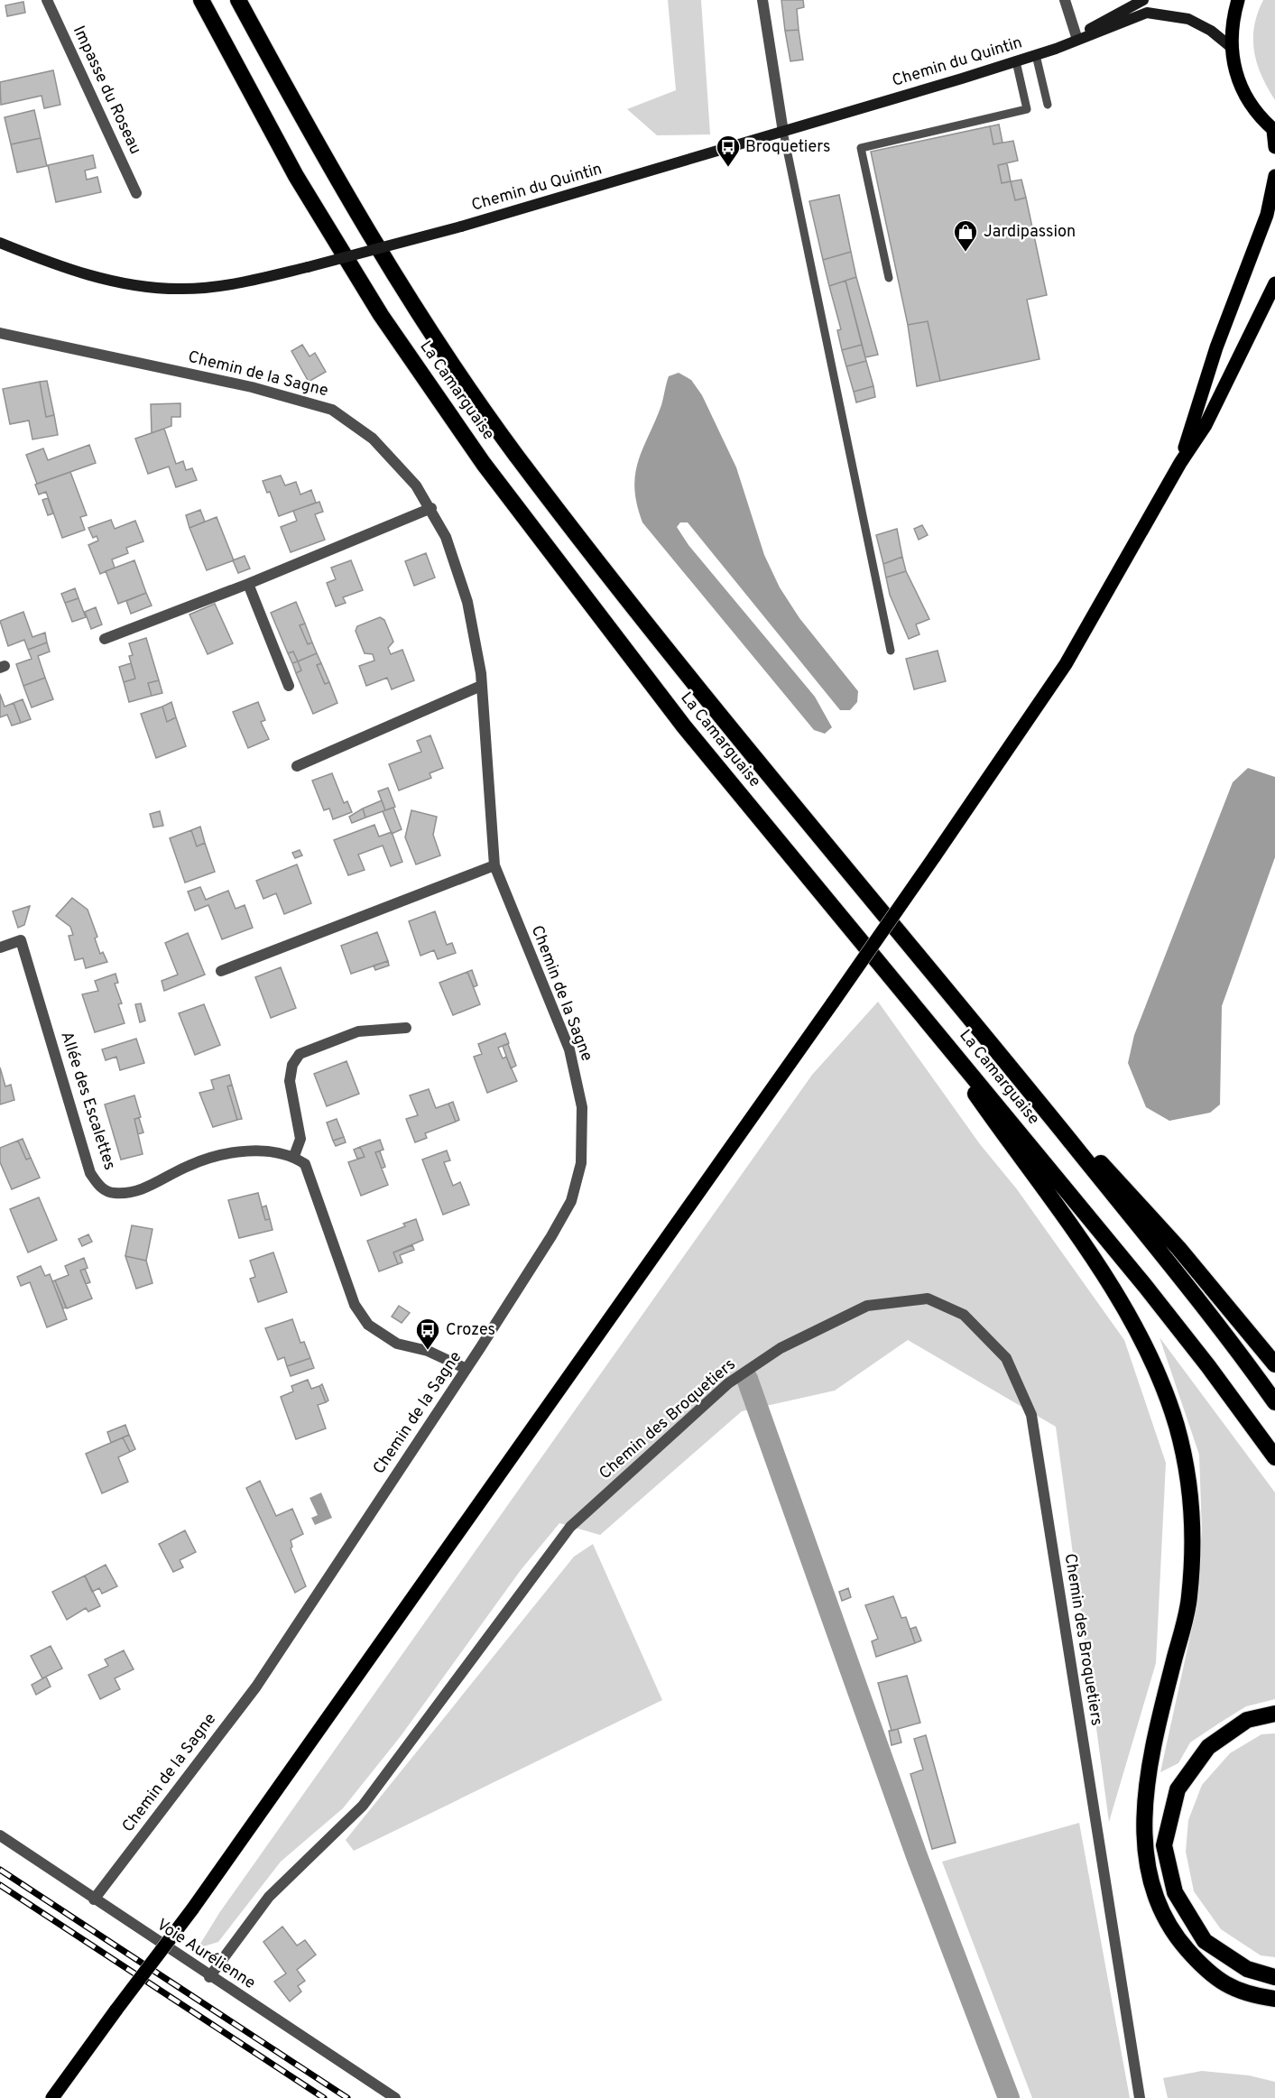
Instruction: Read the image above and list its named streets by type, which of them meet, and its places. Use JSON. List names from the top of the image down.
{
  "streets": {
    "highway": ["La Camarguaise"],
    "street": [
      "Chemin du Quintin",
      "Impasse du Roseau",
      "Chemin de la Sagne",
      "Allée des Escalettes",
      "Chemin des Broquetiers",
      "Voie Aurélienne"
    ]
  },
  "crossings": [
    ["Chemin de la Sagne", "Voie Aurélienne"],
    ["Chemin des Broquetiers", "Voie Aurélienne"]
  ],
  "places": {
    "bus stop": ["Broquetiers", "Crozes"],
    "shop": ["Jardipassion"]
  }
}
